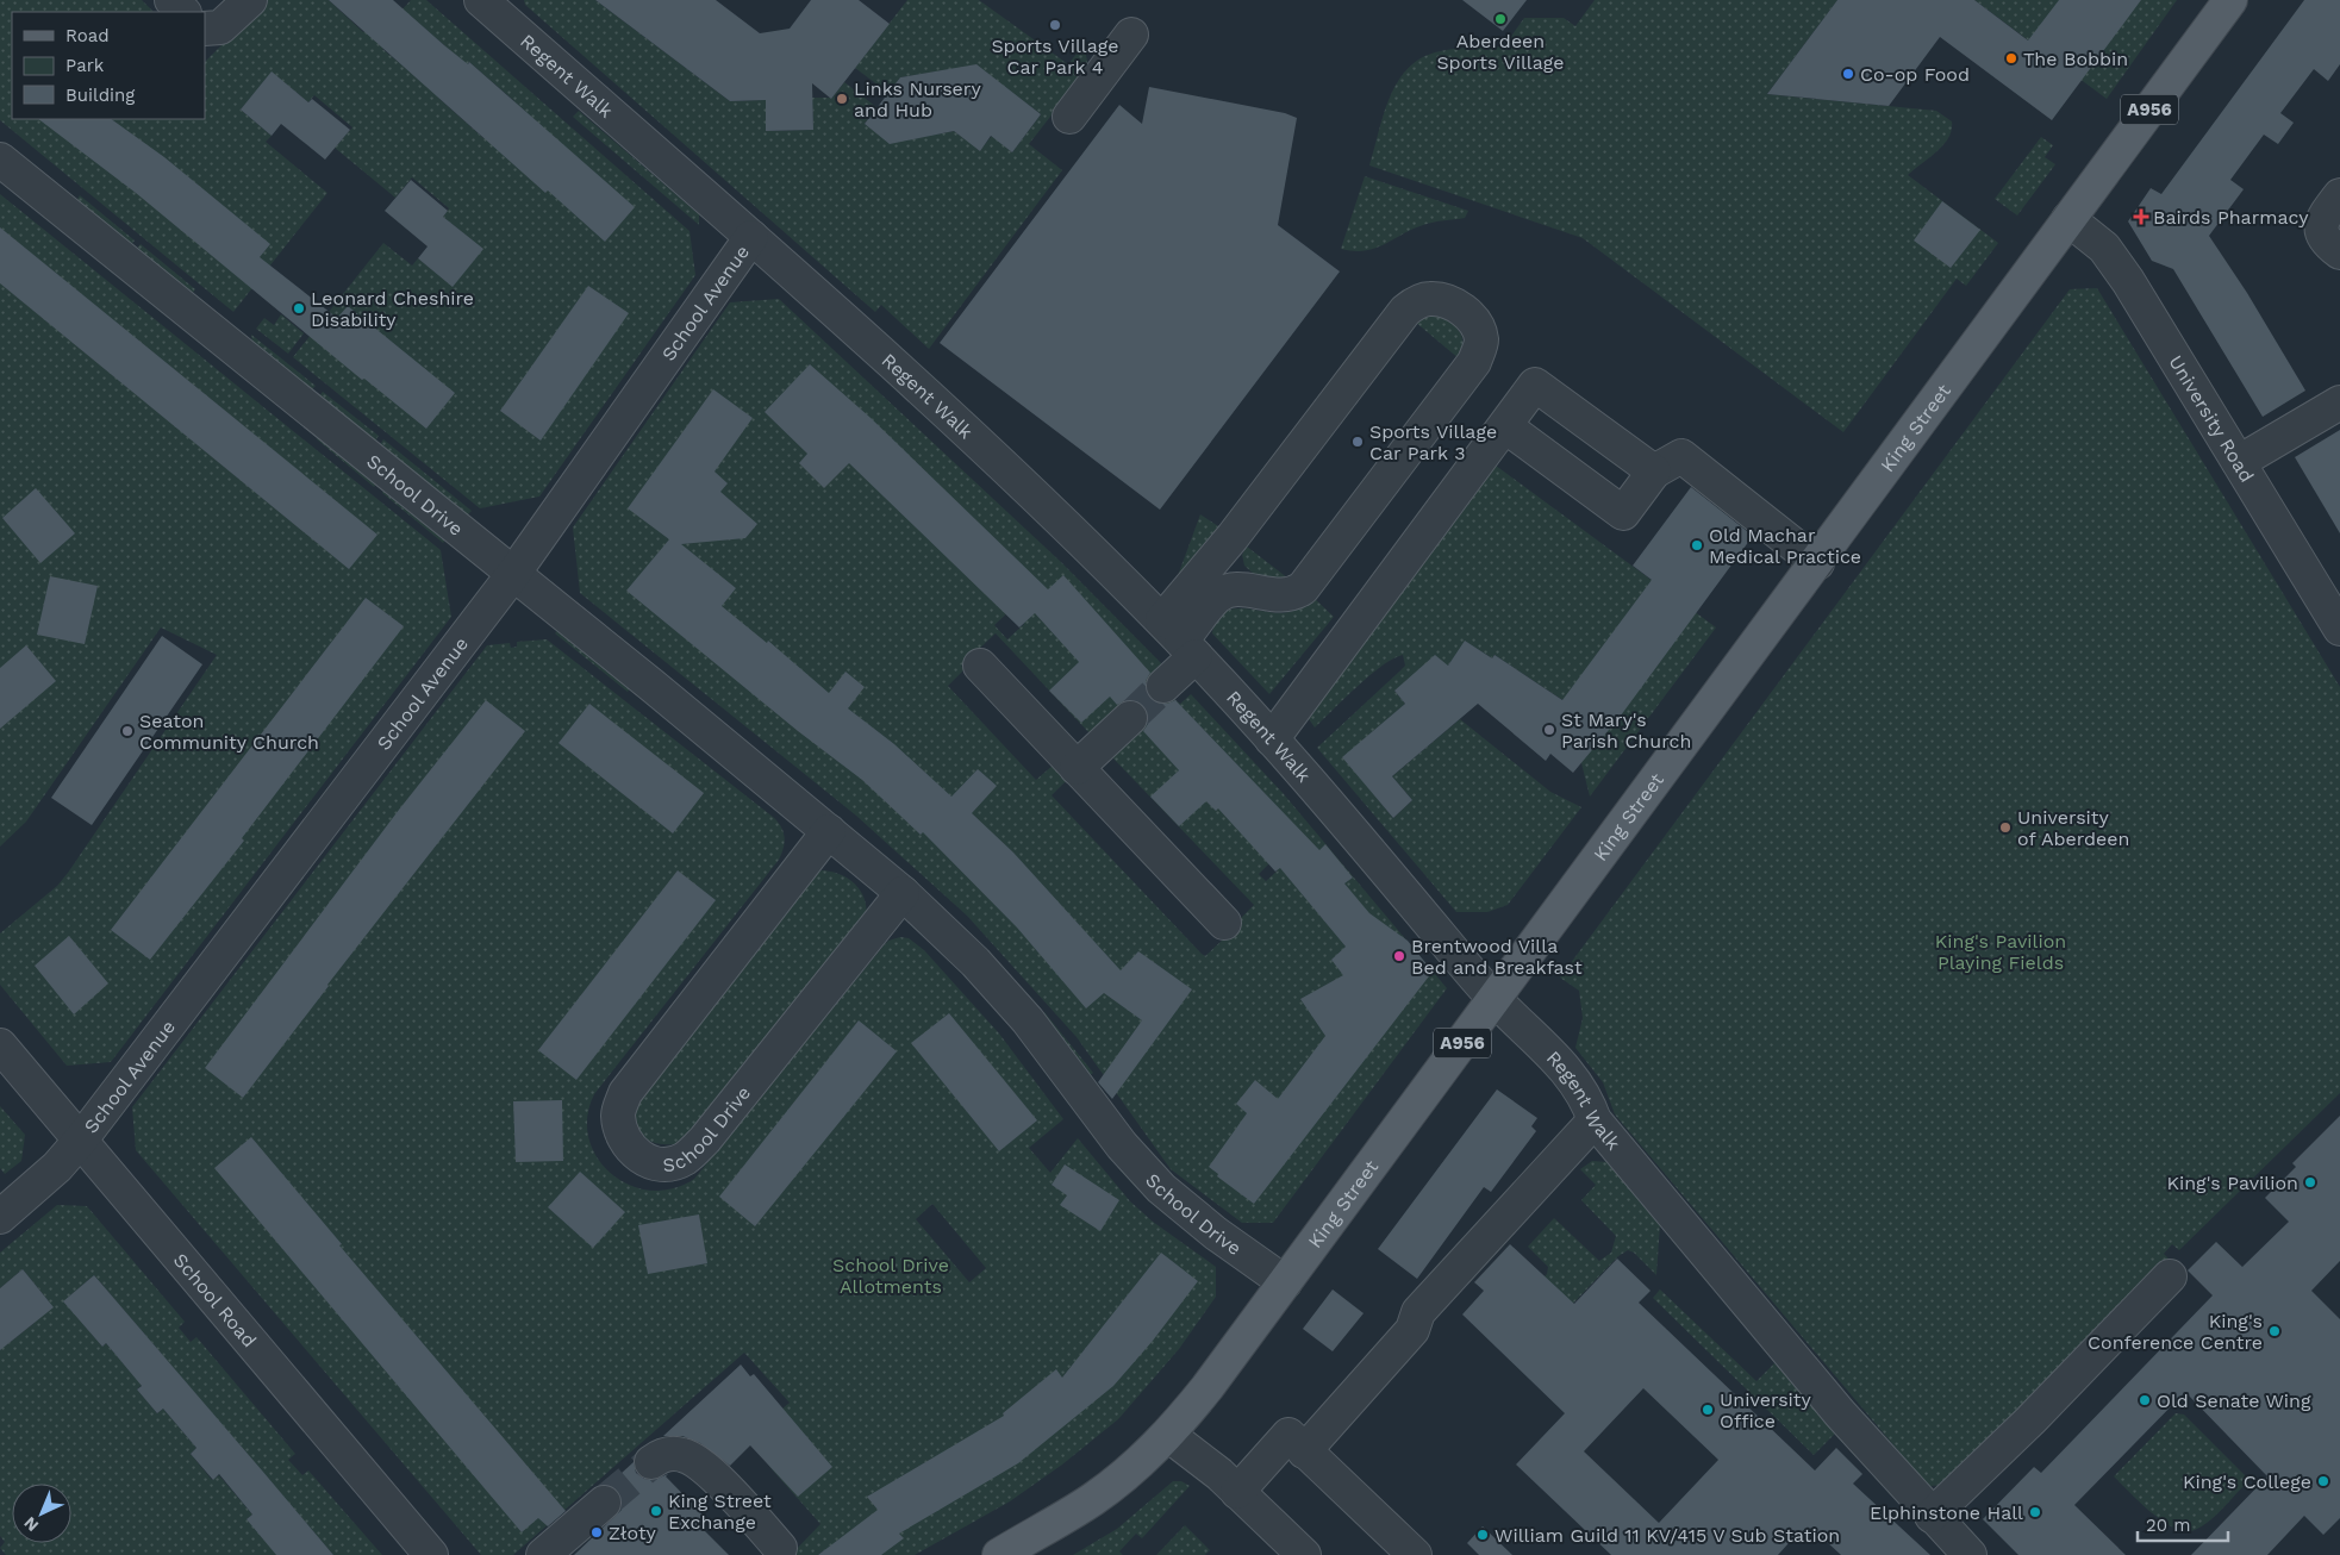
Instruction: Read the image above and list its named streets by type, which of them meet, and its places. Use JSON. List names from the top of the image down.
{
  "streets": {
    "main road": ["A956", "King Street"],
    "street": [
      "Regent Walk",
      "School Avenue",
      "University Road",
      "School Drive",
      "School Road"
    ]
  },
  "crossings": [
    ["Regent Walk", "School Avenue"],
    ["Regent Walk", "King Street"],
    ["School Avenue", "School Drive"],
    ["School Avenue", "School Road"],
    ["University Road", "King Street"],
    ["King Street", "School Drive"]
  ],
  "parks": ["King's Pavilion Playing Fields", "School Drive Allotments"],
  "places": {
    "other": [
      "Aberdeen Sports Village",
      "Sports Village Car Park 4",
      "The Bobbin",
      "Co-op Food",
      "Links Nursery and Hub",
      "Leonard Cheshire Disability",
      "Sports Village Car Park 3",
      "Old Machar Medical Practice",
      "St Mary's Parish Church",
      "Seaton Community Church",
      "University of Aberdeen",
      "Brentwood Villa Bed and Breakfast",
      "King's Pavilion",
      "King's Conference Centre",
      "Old Senate Wing",
      "University Office",
      "King's College",
      "King Street Exchange",
      "Elphinstone Hall",
      "Złoty",
      "William Guild 11 KV/415 V Sub Station"
    ],
    "health": ["Bairds Pharmacy"]
  },
  "legend": ["Road", "Park", "Building"],
  "scale_bar": "20 m",
  "north": "bottom left"
}
